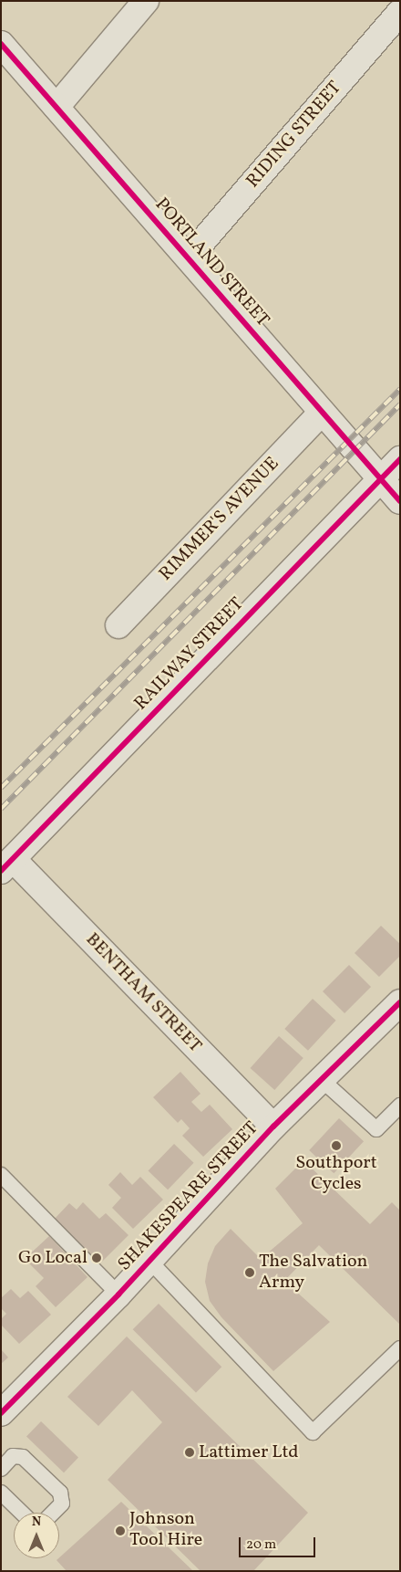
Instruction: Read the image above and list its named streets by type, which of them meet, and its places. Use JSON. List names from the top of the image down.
{
  "streets": {
    "street": [
      "RIDING STREET",
      "PORTLAND STREET",
      "RIMMER'S AVENUE",
      "RAILWAY STREET",
      "BENTHAM STREET",
      "SHAKESPEARE STREET"
    ]
  },
  "crossings": [
    ["RIDING STREET", "PORTLAND STREET"],
    ["PORTLAND STREET", "RIMMER'S AVENUE"],
    ["PORTLAND STREET", "RAILWAY STREET"],
    ["RAILWAY STREET", "BENTHAM STREET"],
    ["BENTHAM STREET", "SHAKESPEARE STREET"]
  ],
  "places": [
    "Southport Cycles",
    "Go Local",
    "The Salvation Army",
    "Lattimer Ltd",
    "Johnson Tool Hire"
  ],
  "scale_bar": "20 m",
  "north": "top"
}
